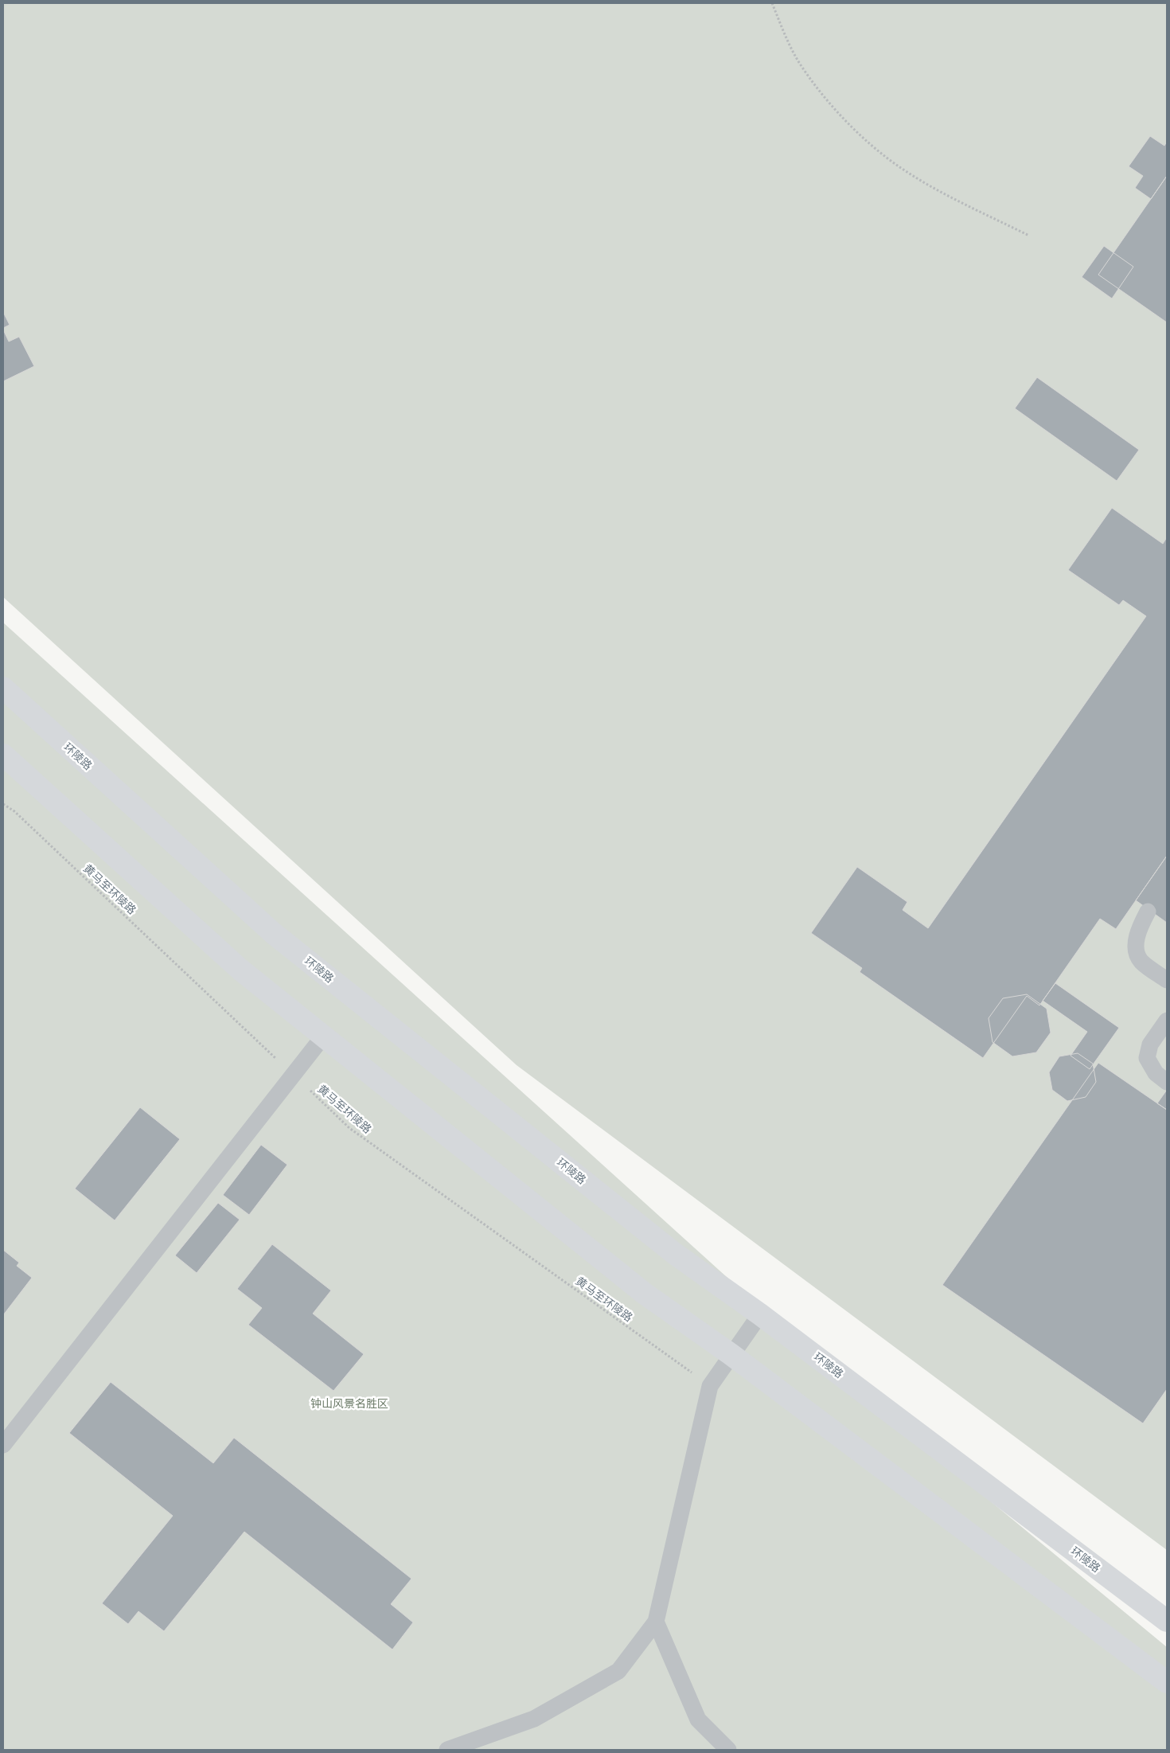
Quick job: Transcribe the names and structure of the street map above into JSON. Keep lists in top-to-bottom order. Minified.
{"streets":{"main road":["环陵路"],"path":["黄马至环陵路"]},"parks":["钟山风景名胜区"]}
